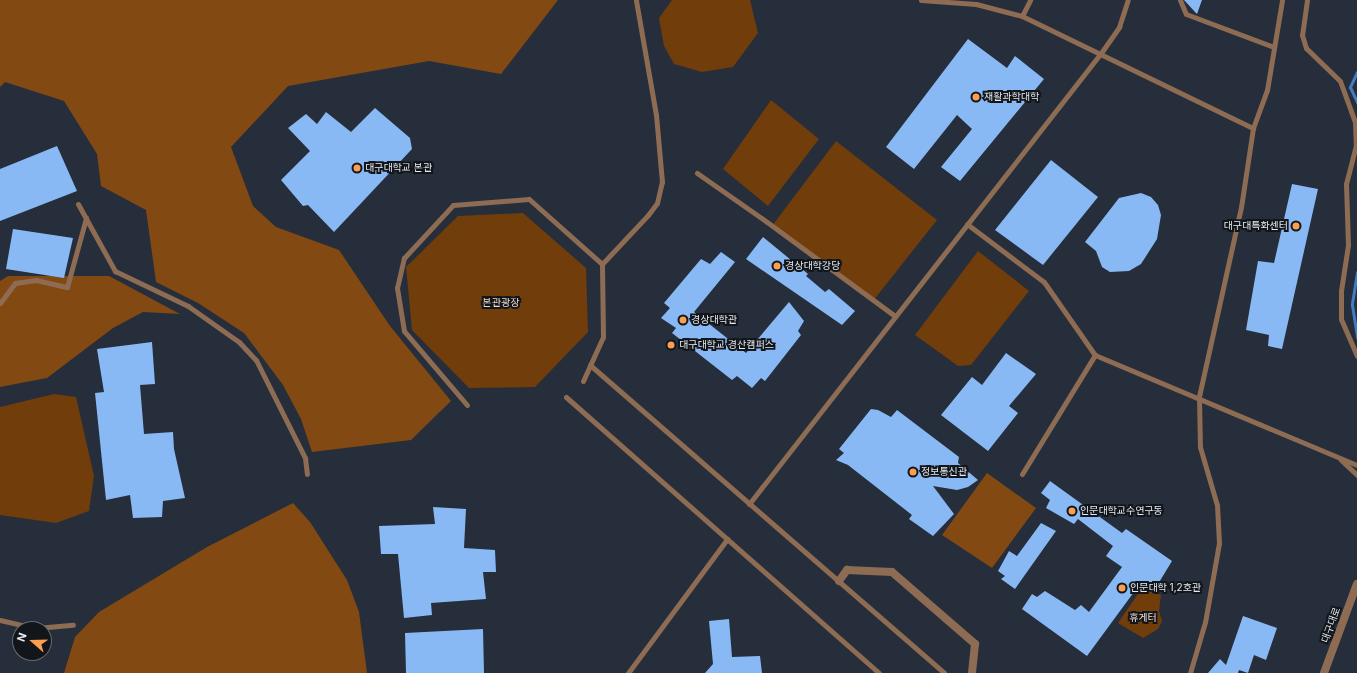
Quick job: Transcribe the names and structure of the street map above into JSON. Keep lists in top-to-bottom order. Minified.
{"streets":{"street":["대구대로"]},"parks":["본관광장","휴게터"],"places":["재활과학대학","대구대학교 본관","대구대특화센터","경상대학강당","경상대학관","대구대학교 경산캠퍼스","정보통신관","인문대학교수연구동","인문대학 1,2호관"],"north":"left"}
